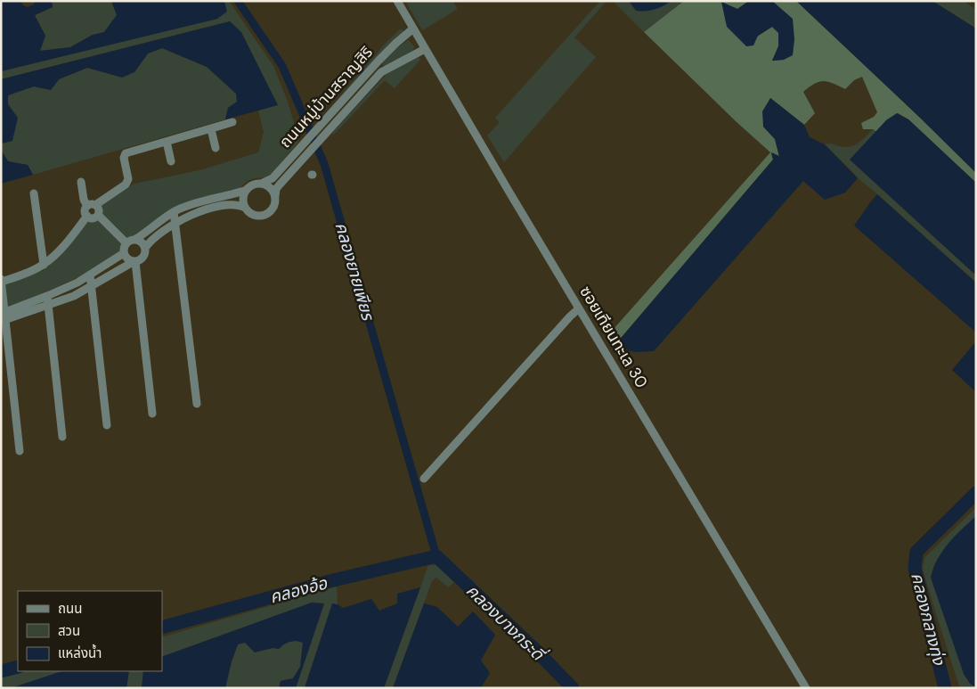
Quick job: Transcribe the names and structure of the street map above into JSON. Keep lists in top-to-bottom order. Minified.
{"streets":{"street":["ถนนหมู่บ้านสราญสิริ","ซอยเทียนทะเล 30"]},"crossings":[["ถนนหมู่บ้านสราญสิริ","ซอยเทียนทะเล 30"]],"water":["คลองยายเพียร","คลองอ้อ","คลองกลางทุ่ง","คลองบางกระดี่"],"legend":["ถนน","สวน","แหล่งน้ำ"]}
